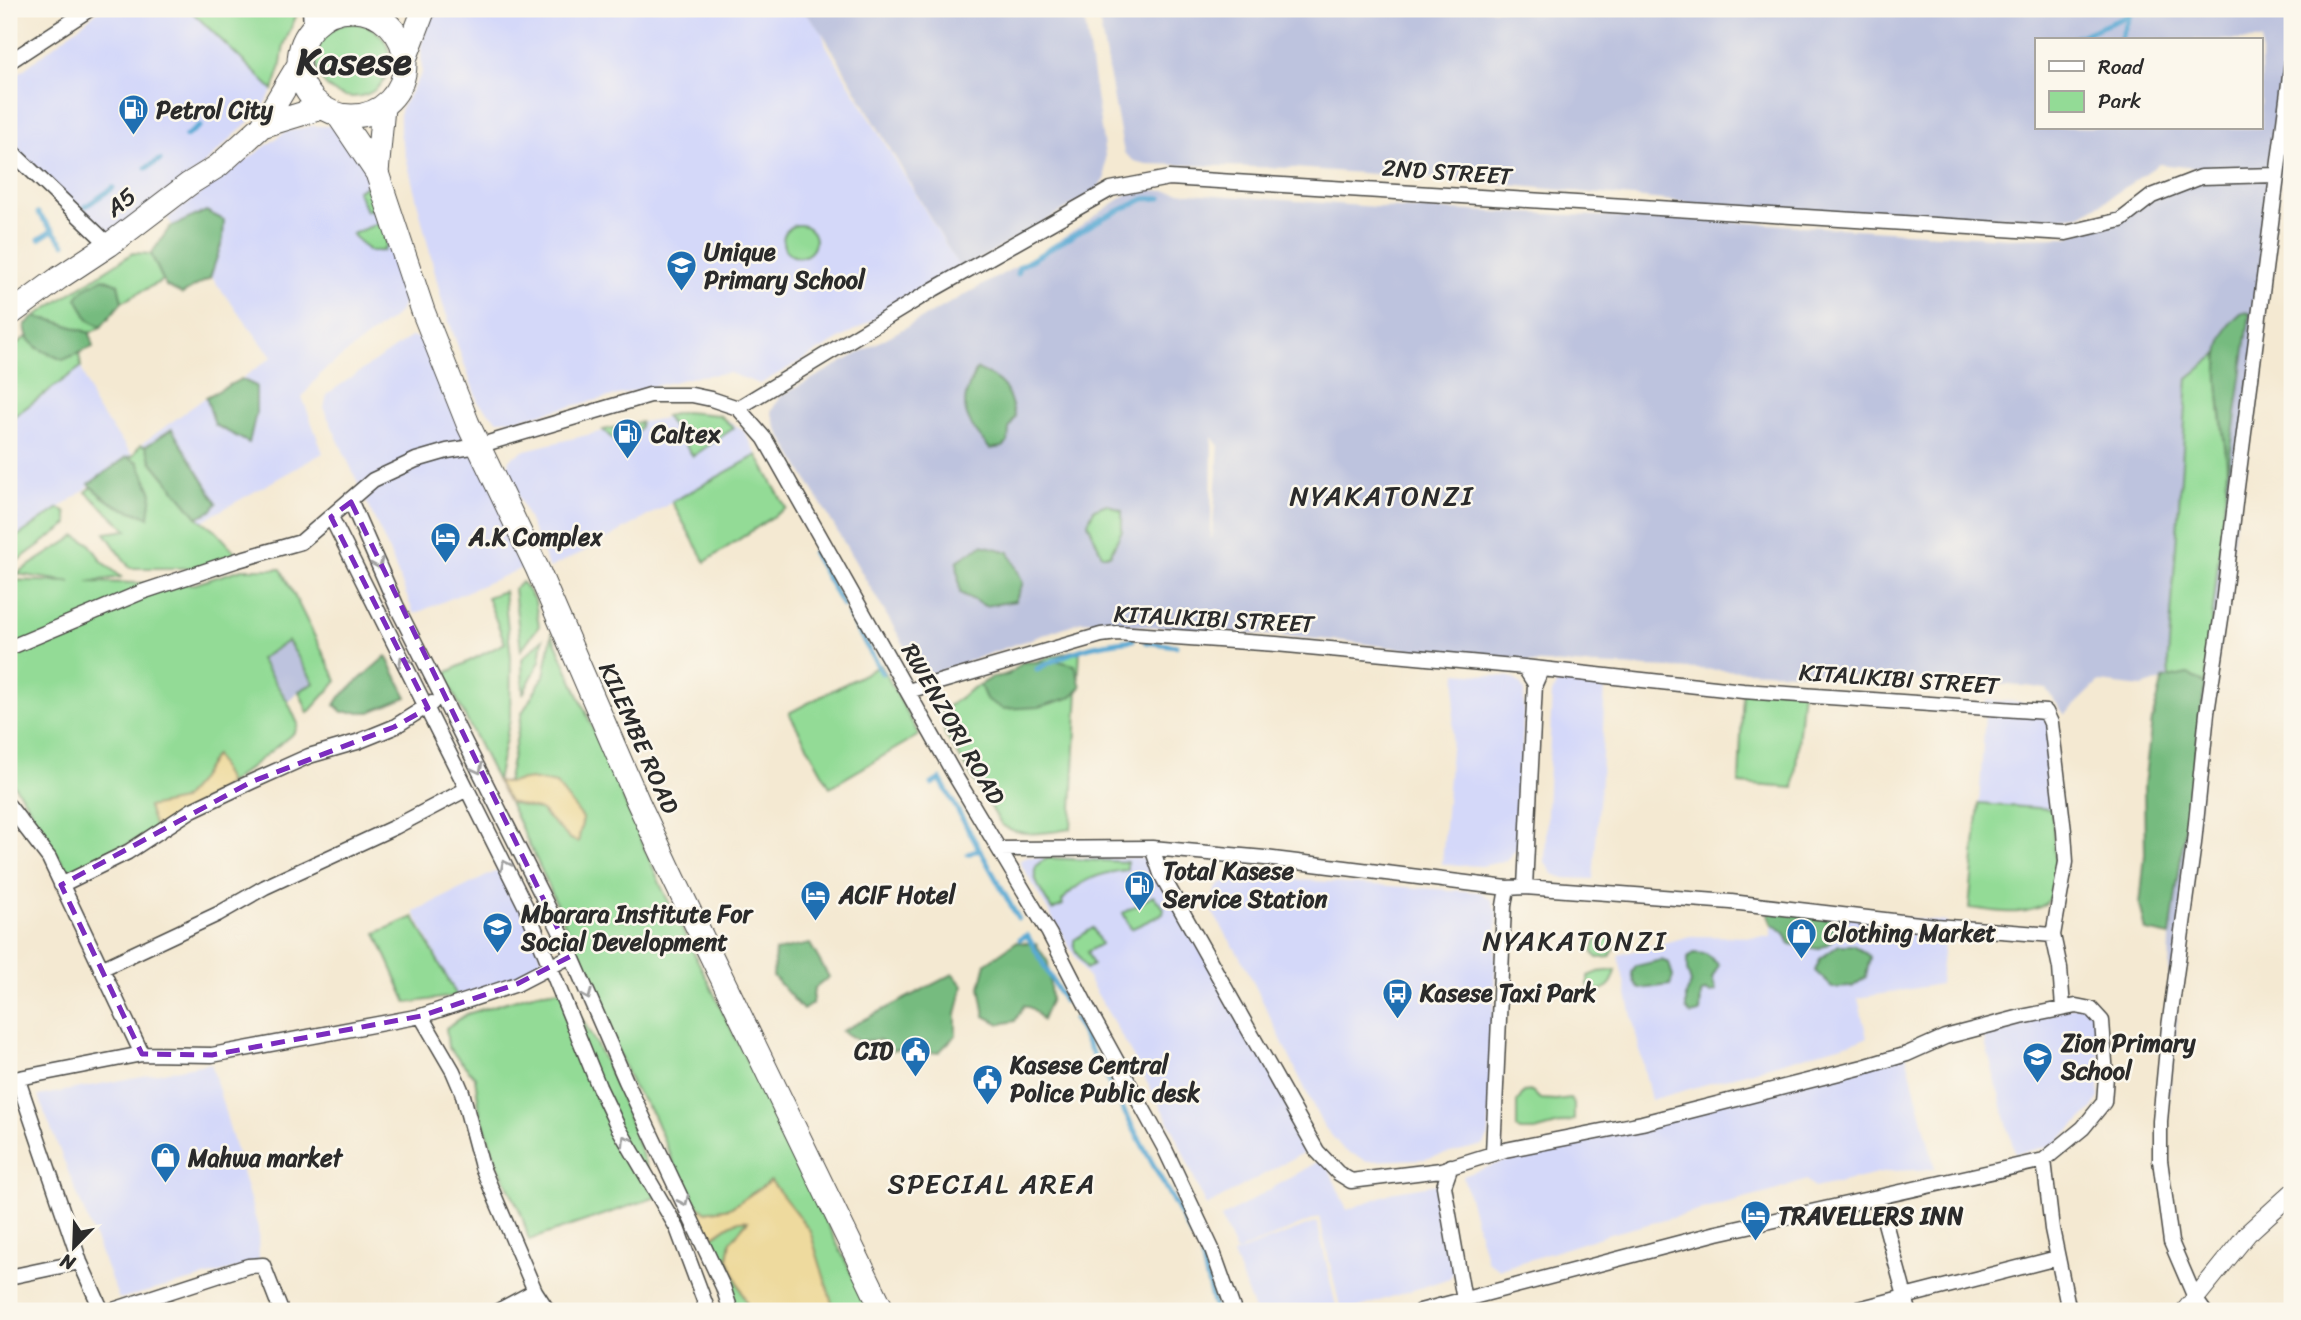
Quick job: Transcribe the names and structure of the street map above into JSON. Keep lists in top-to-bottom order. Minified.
{"streets":{"main road":["A5","KILEMBE ROAD"],"street":["2ND STREET","KITALIKIBI STREET","RWENZORI ROAD"]},"crossings":[["2ND STREET","RWENZORI ROAD"],["A5","KILEMBE ROAD"],["KITALIKIBI STREET","RWENZORI ROAD"]],"districts":["Kasese","NYAKATONZI","NYAKATONZI","SPECIAL AREA"],"places":{"fuel station":["Petrol City","Caltex","Total Kasese Service Station"],"school or university":["Unique Primary School","Mbarara Institute For Social Development","Zion Primary School"],"hotel":["A.K Complex","ACIF Hotel","TRAVELLERS INN"],"shop":["Clothing Market","Mahwa market"],"bus stop":["Kasese Taxi Park"],"public building":["CID","Kasese Central Police Public desk"]},"legend":["Road","Park"],"north":"bottom left"}
